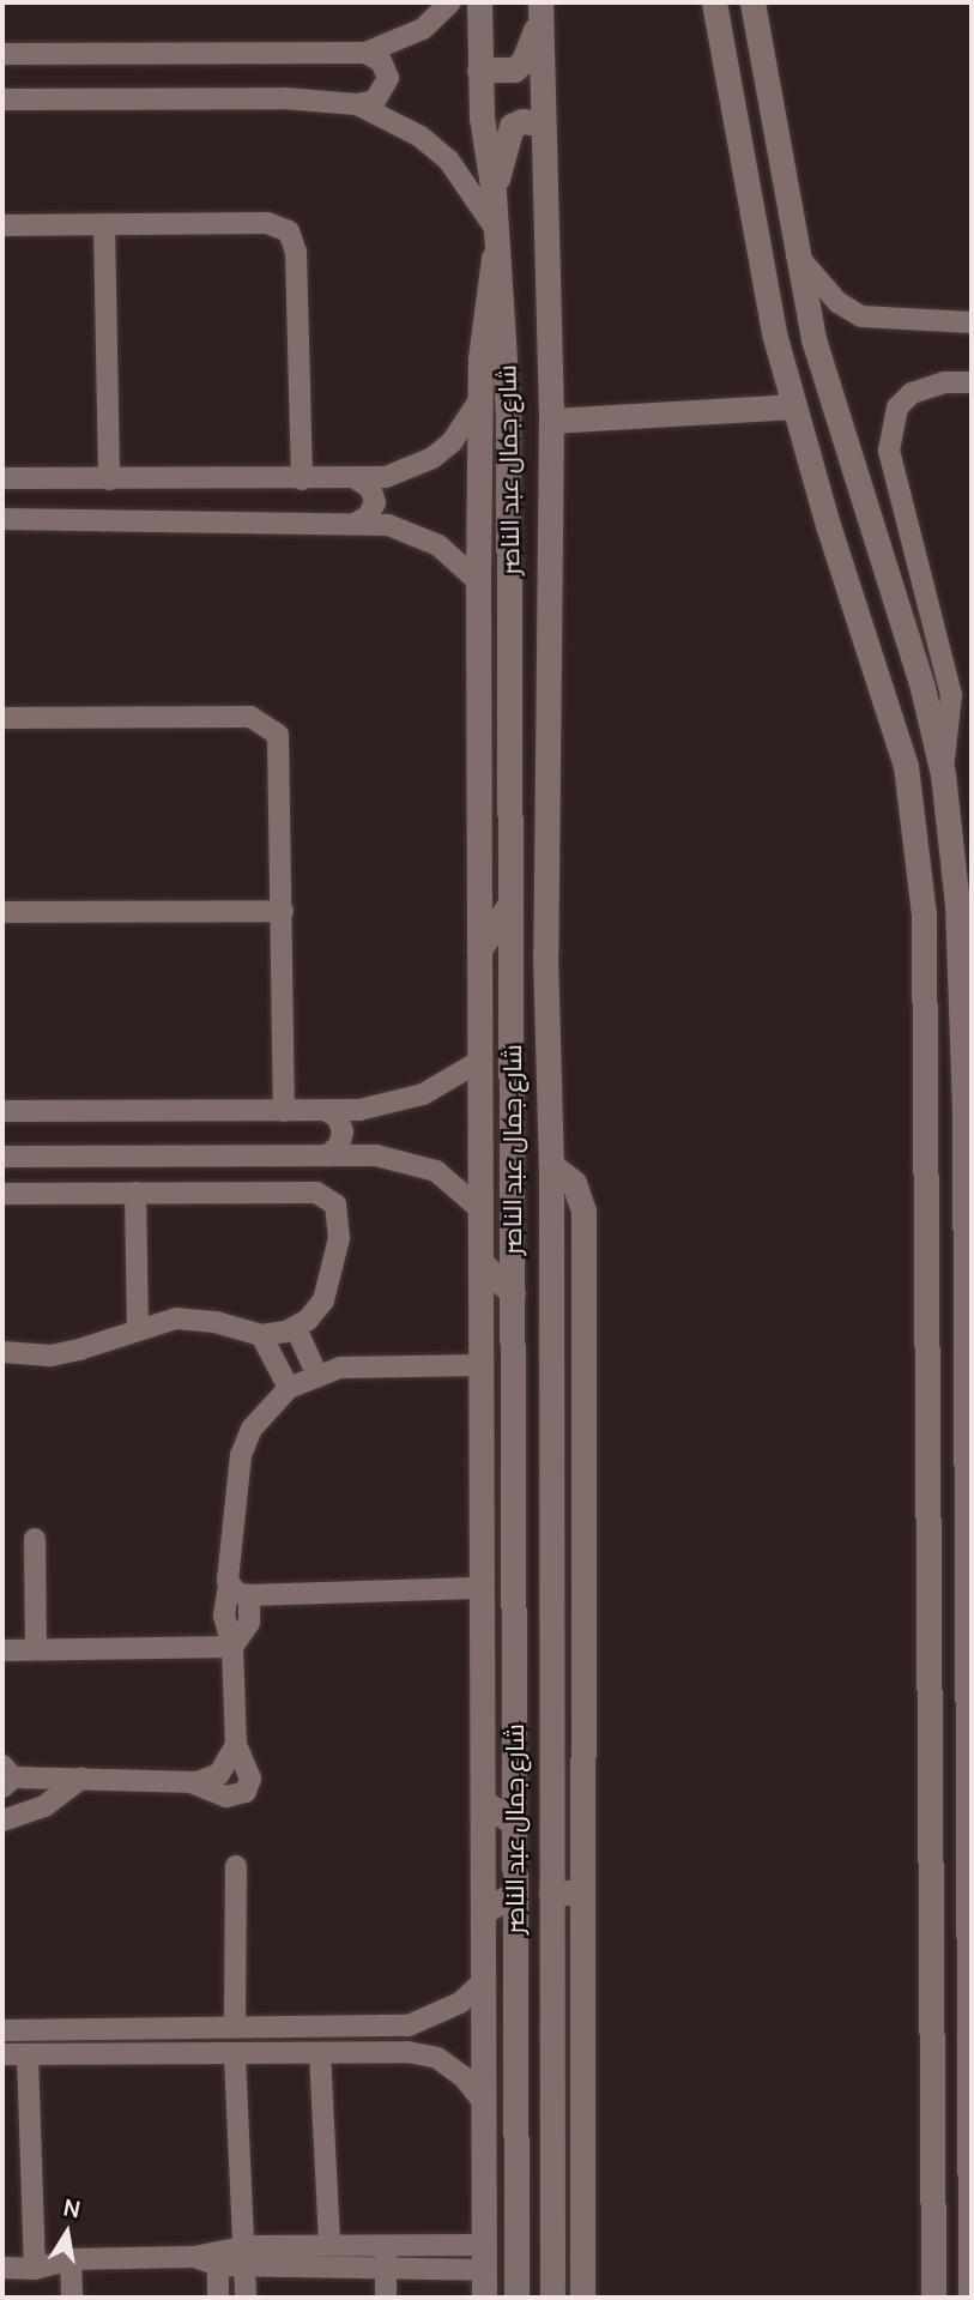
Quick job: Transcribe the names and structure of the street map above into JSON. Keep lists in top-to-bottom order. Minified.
{"streets":{"main road":["شارع جمال عبد الناصر"]},"north":"top"}
